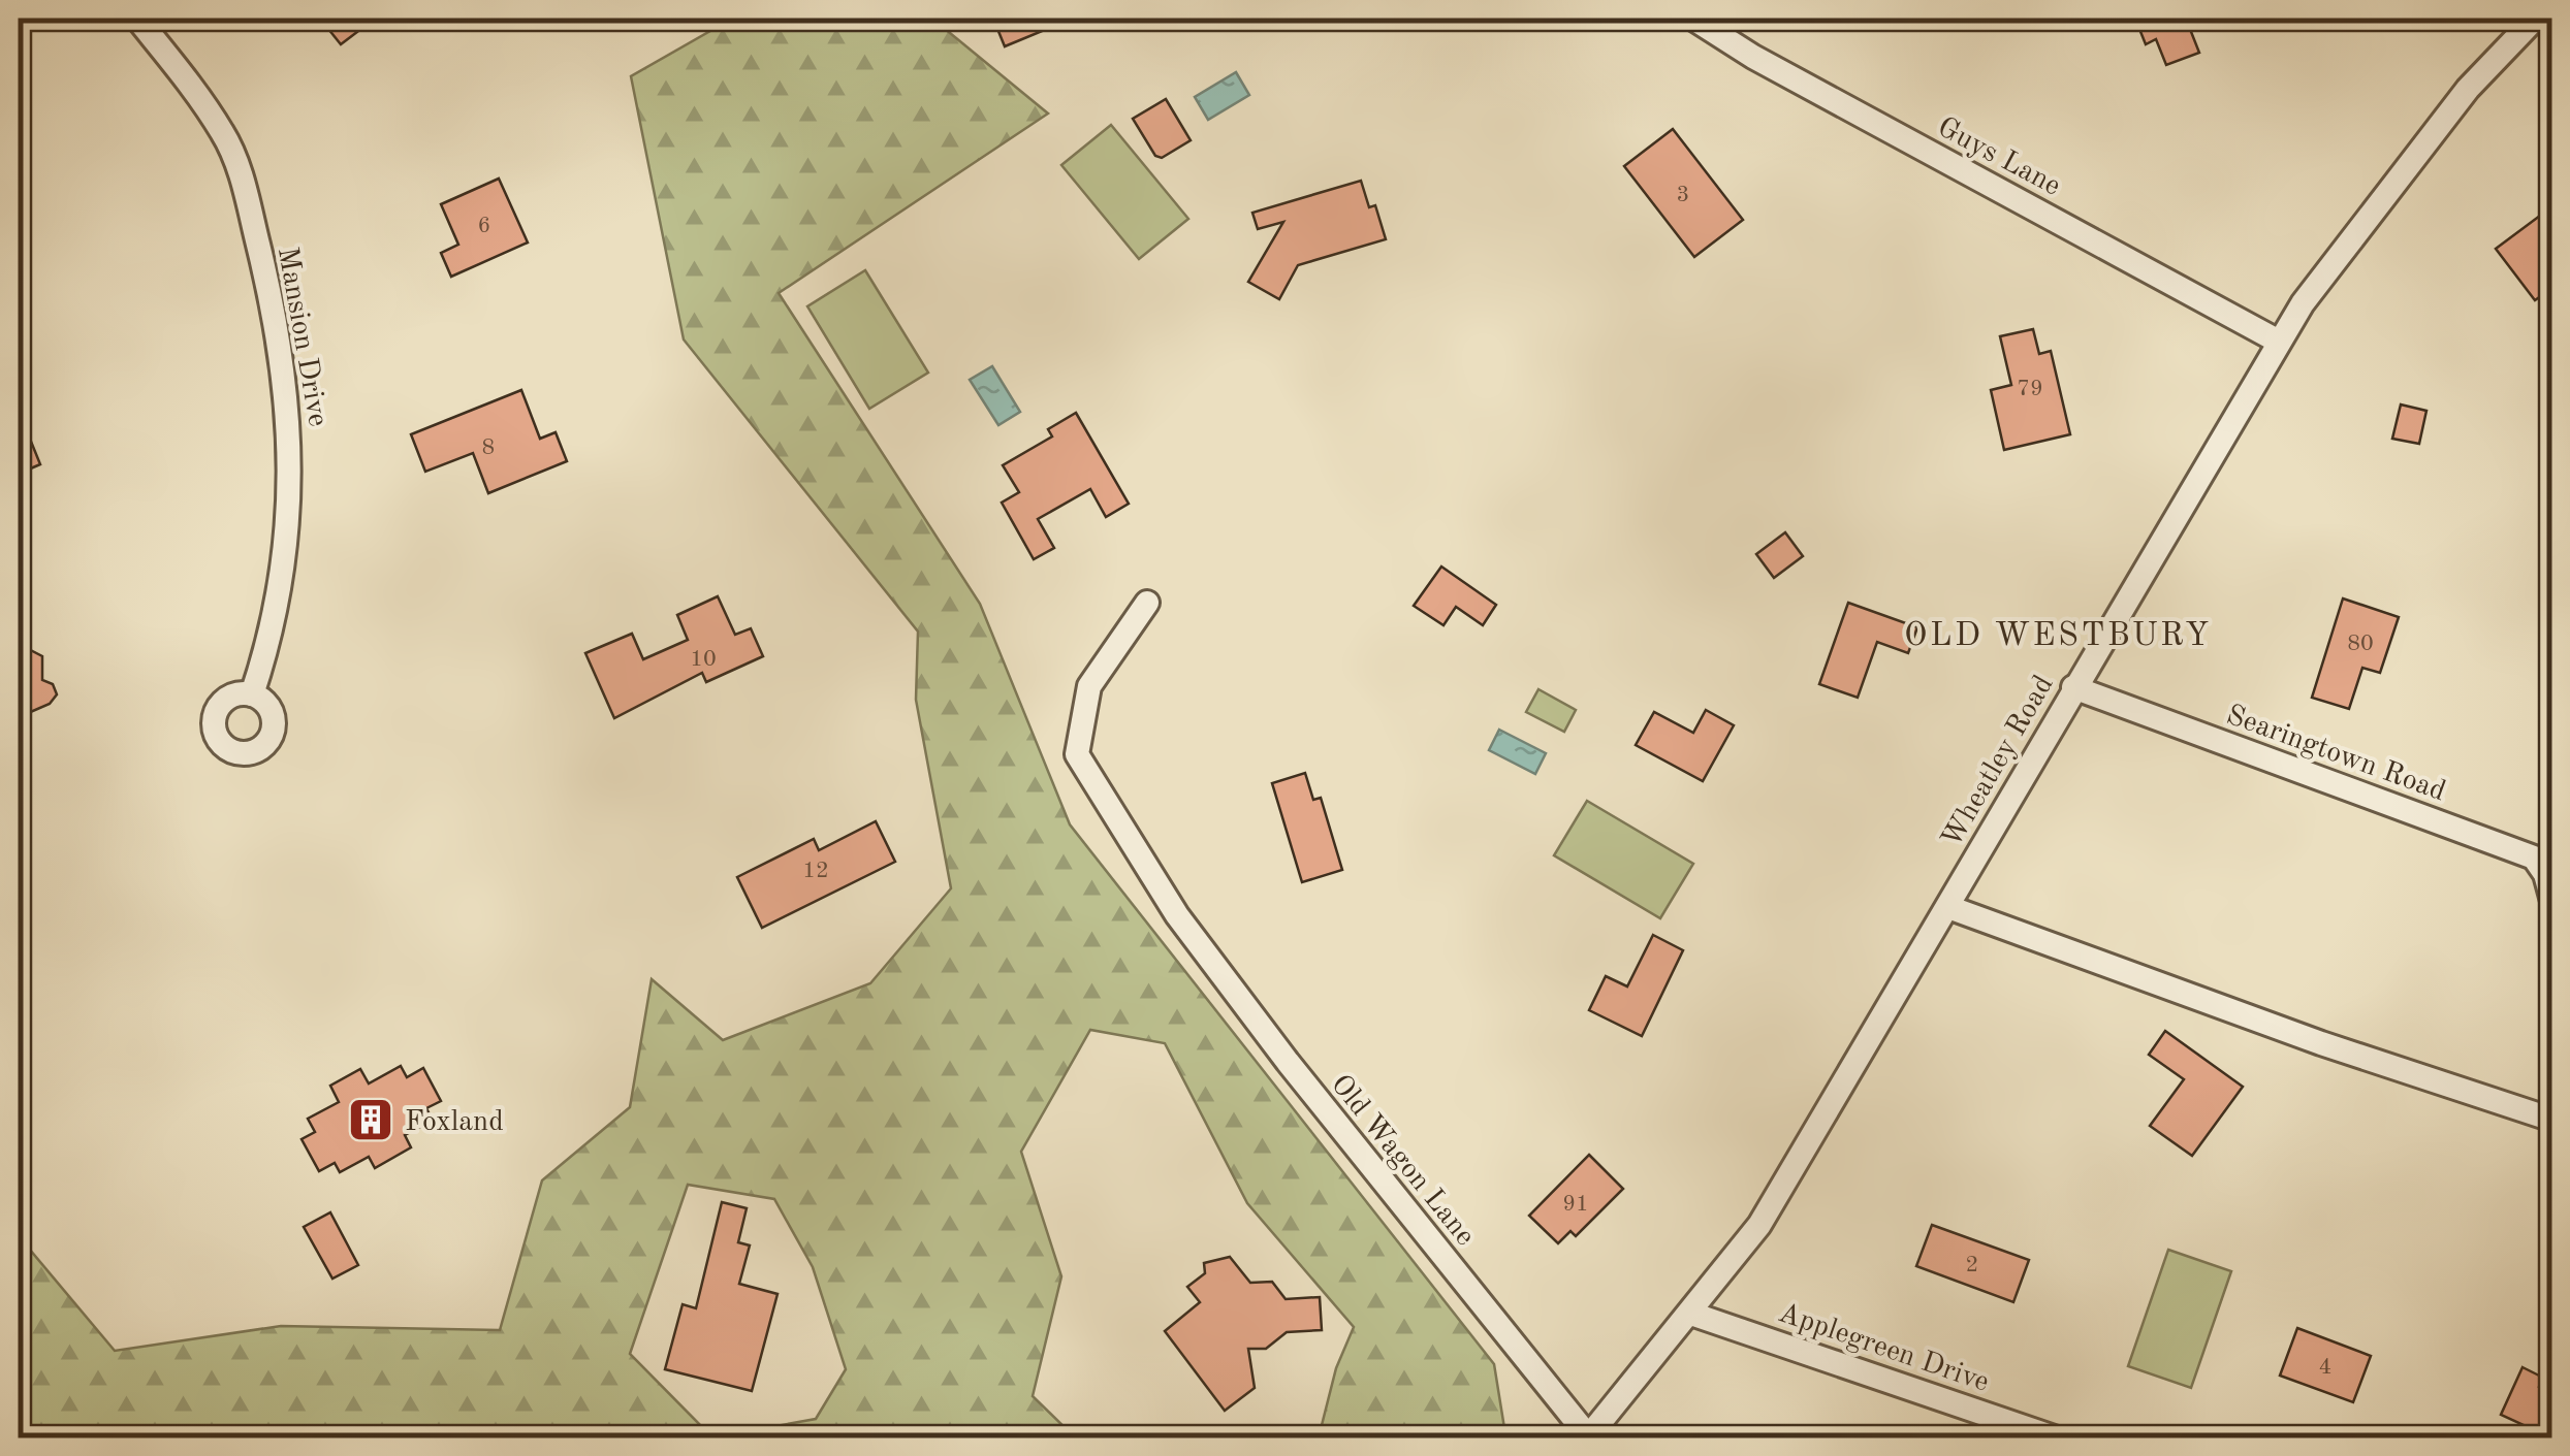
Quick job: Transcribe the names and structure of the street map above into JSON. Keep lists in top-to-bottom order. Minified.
{"streets":{"street":["Guys Lane","Mansion Drive","Searingtown Road","Wheatley Road","Old Wagon Lane","Applegreen Drive"]},"crossings":[["Guys Lane","Wheatley Road"],["Searingtown Road","Wheatley Road"],["Wheatley Road","Old Wagon Lane"],["Wheatley Road","Applegreen Drive"]],"districts":["OLD WESTBURY"],"places":{"building":["Foxland"]},"house_numbers":["3","6","79","8","80","10","12","91","2","4"]}
